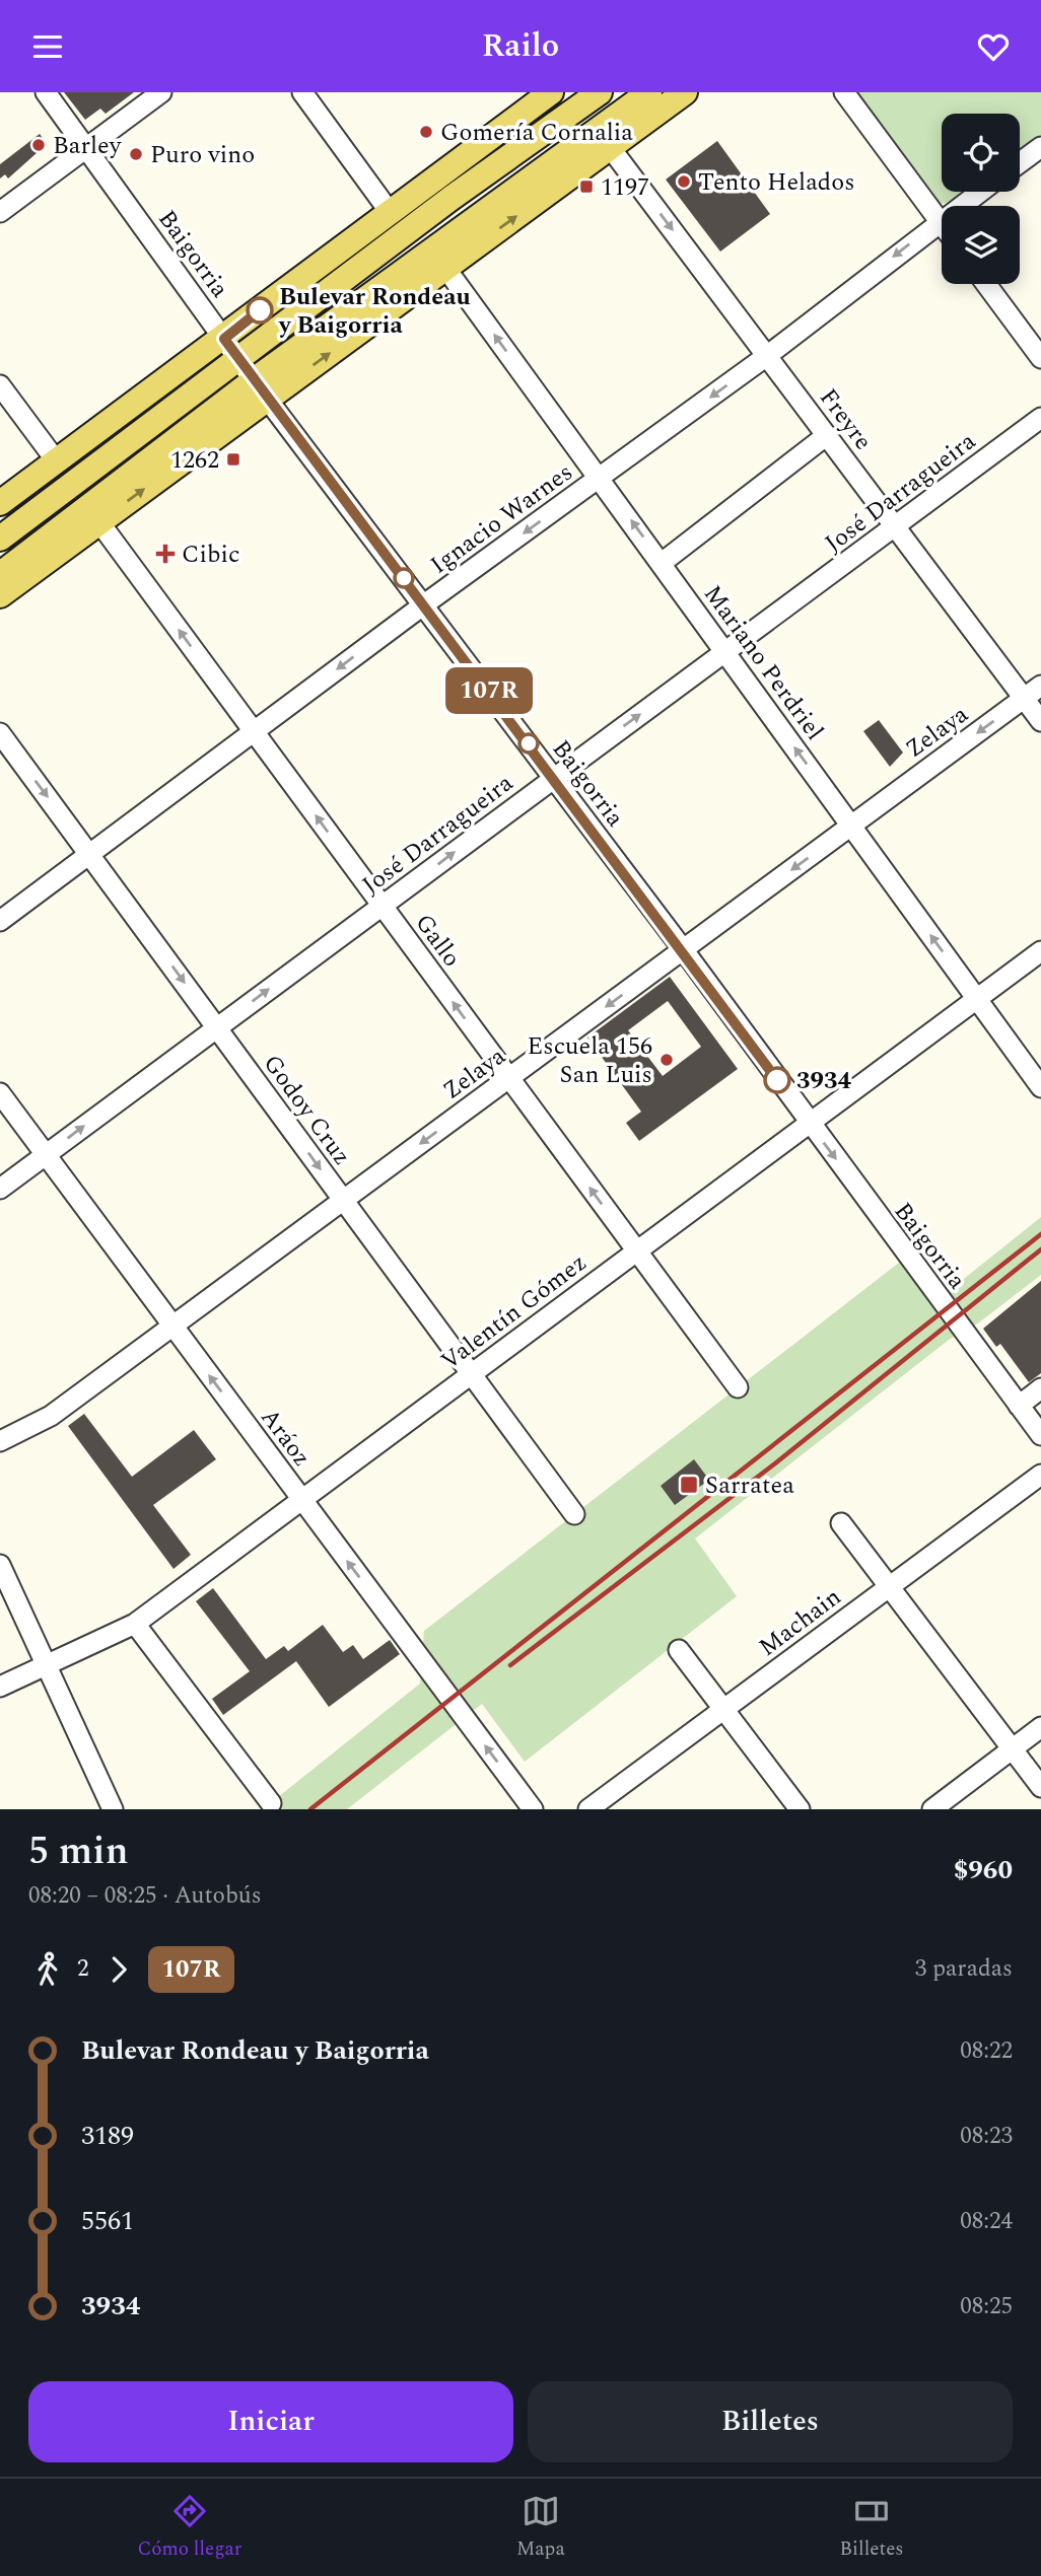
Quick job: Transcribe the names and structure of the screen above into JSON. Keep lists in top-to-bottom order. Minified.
{"streets":{"street":["Baigorria","Freyre","José Darragueira","Ignacio Warnes","Mariano Perdriel","Zelaya","Gallo","Godoy Cruz","Valentín Gómez","Aráoz","Machain"]},"crossings":[["Baigorria","José Darragueira"],["Baigorria","Ignacio Warnes"],["Baigorria","Zelaya"],["Baigorria","Valentín Gómez"],["Freyre","José Darragueira"],["Freyre","Ignacio Warnes"],["Freyre","Zelaya"],["José Darragueira","Mariano Perdriel"],["José Darragueira","Gallo"],["José Darragueira","Godoy Cruz"],["José Darragueira","Aráoz"],["Ignacio Warnes","Mariano Perdriel"],["Ignacio Warnes","Gallo"],["Ignacio Warnes","Godoy Cruz"],["Mariano Perdriel","Zelaya"],["Mariano Perdriel","Valentín Gómez"],["Zelaya","Gallo"],["Zelaya","Godoy Cruz"],["Zelaya","Aráoz"],["Gallo","Valentín Gómez"],["Godoy Cruz","Valentín Gómez"],["Valentín Gómez","Aráoz"]],"one_way":["Freyre","José Darragueira","Ignacio Warnes","Mariano Perdriel","Zelaya","Gallo","Godoy Cruz","Aráoz"],"places":{"other":["Gomería Cornalia","Barley","Puro vino","Tento Helados","Bulevar Rondeau y Baigorria","Escuela 156 San Luis","3934"],"transit":["1197","1262","Sarratea"],"health":["Cibic"]},"lines":["bus line 107R"],"page":{"header":"Railo","on_map":"107R","heading":["5 min","08:20 – 08:25 · Autobús","$960"],"legs":["2","107R","3 paradas"],"list":[{"name":"Bulevar Rondeau y Baigorria","value":"08:22"},{"name":"3189","value":"08:23"},{"name":"5561","value":"08:24"},{"name":"3934","value":"08:25"}],"buttons":["Iniciar","Billetes"],"tabs":["Cómo llegar","Mapa","Billetes"]}}
